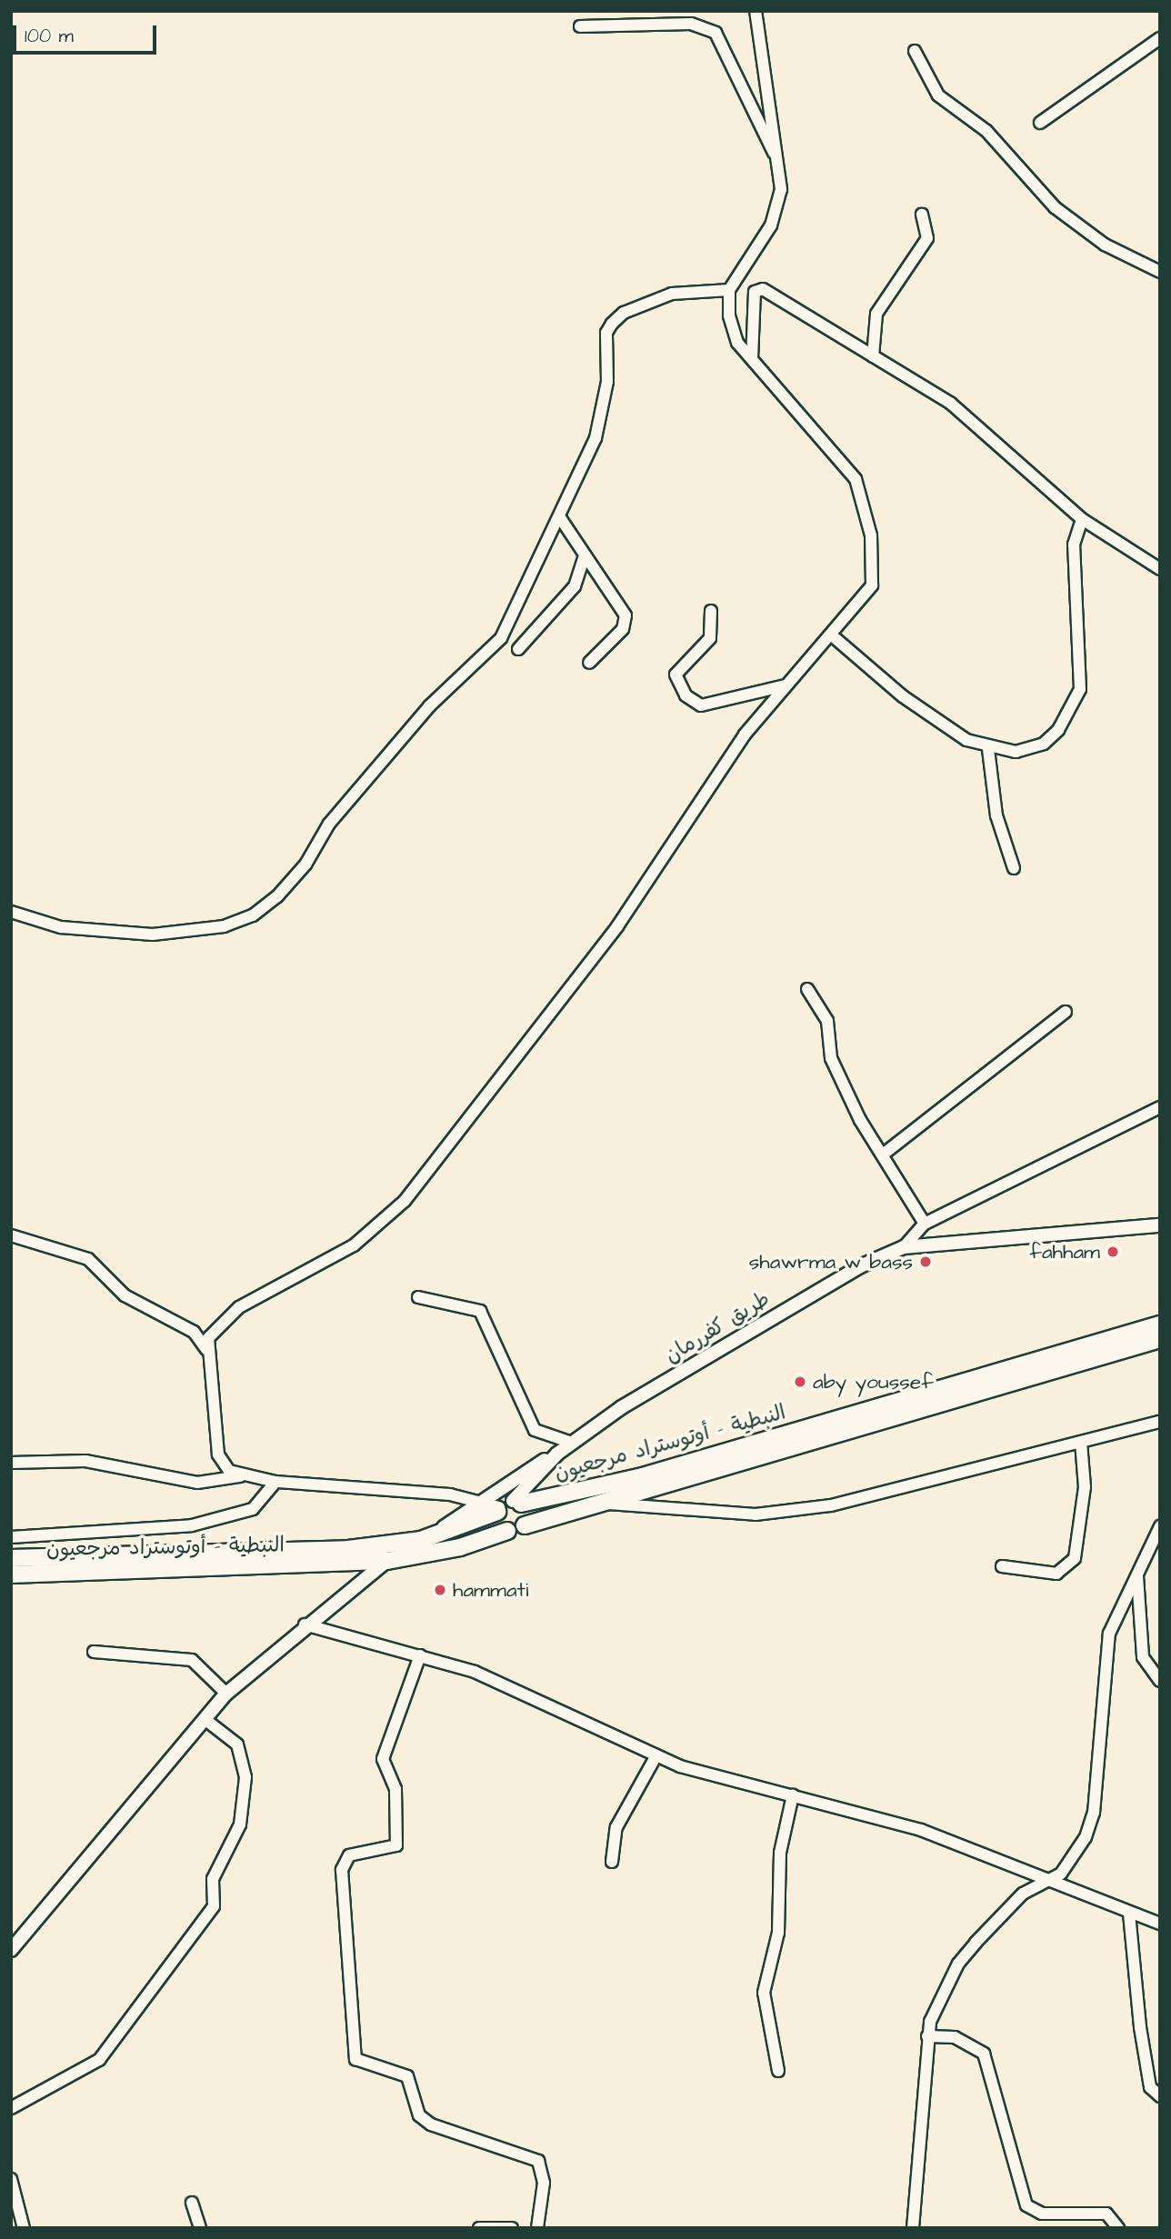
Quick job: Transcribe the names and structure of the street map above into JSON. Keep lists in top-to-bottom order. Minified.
{"streets":{"highway":["النبطية - أوتوستراد مرجعيون"],"main road":["طريق كفررمان"]},"crossings":[["طريق كفررمان","النبطية - أوتوستراد مرجعيون"]],"places":["fahham","shawrma w bass","aby youssef","hammati"],"scale_bar":"100 m"}
